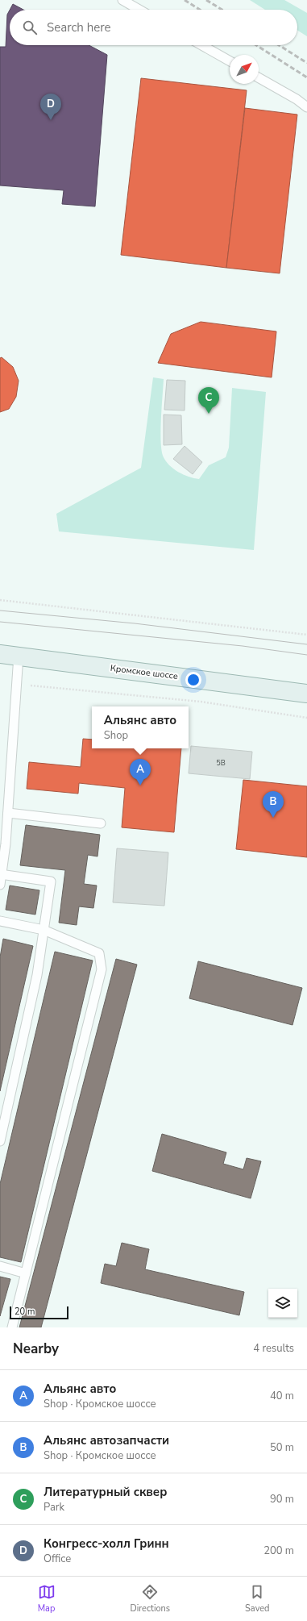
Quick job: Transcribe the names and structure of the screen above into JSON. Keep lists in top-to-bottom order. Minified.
{"streets":{"main road":["Кромское шоссе"]},"house_numbers":["5В"],"scale_bar":"20 m","north":"top right","page":{"search":"Search here","pins":["D","C","A","B"],"popup":["Альянс авто","Shop"],"scale":"20 m","heading":["Nearby","4 results"],"list":[{"mark":"A","name":"Альянс авто","note":"Shop · Кромское шоссе","value":"40 m"},{"mark":"B","name":"Альянс автозапчасти","note":"Shop · Кромское шоссе","value":"50 m"},{"mark":"C","name":"Литературный сквер","note":"Park","value":"90 m"},{"mark":"D","name":"Конгресс-холл Гринн","note":"Office","value":"200 m"}],"nav":["Map","Directions","Saved"]}}
